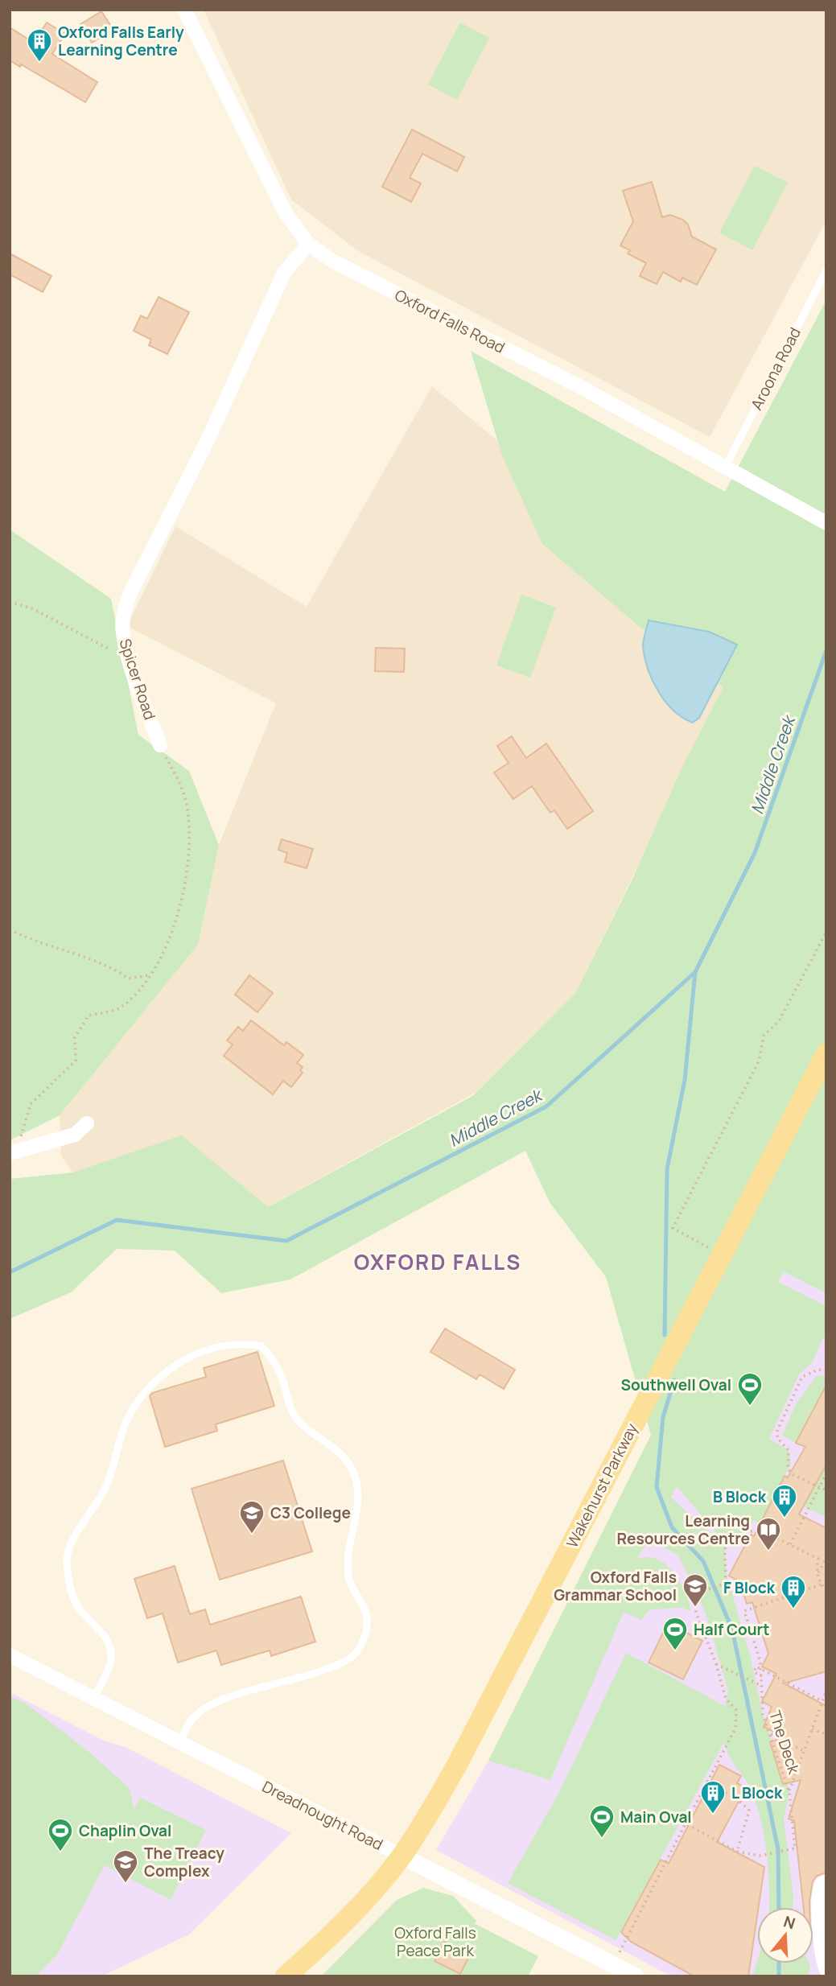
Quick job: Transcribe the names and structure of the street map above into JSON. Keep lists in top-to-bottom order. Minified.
{"streets":{"main road":["Wakehurst Parkway"],"street":["Oxford Falls Road","Spicer Road","Dreadnought Road"],"lane":["Aroona Road"],"path":["The Deck"]},"crossings":[["Oxford Falls Road","Aroona Road"],["Oxford Falls Road","Spicer Road"],["Wakehurst Parkway","Dreadnought Road"]],"districts":["OXFORD FALLS"],"water":["Middle Creek"],"parks":["Oxford Falls Peace Park"],"places":{"building":["Oxford Falls Early Learning Centre","B Block","F Block","L Block"],"sports":["Southwell Oval","Half Court","Main Oval","Chaplin Oval"],"school or university":["C3 College","Oxford Falls Grammar School","The Treacy Complex"],"library":["Learning Resources Centre"]},"north":"top"}
